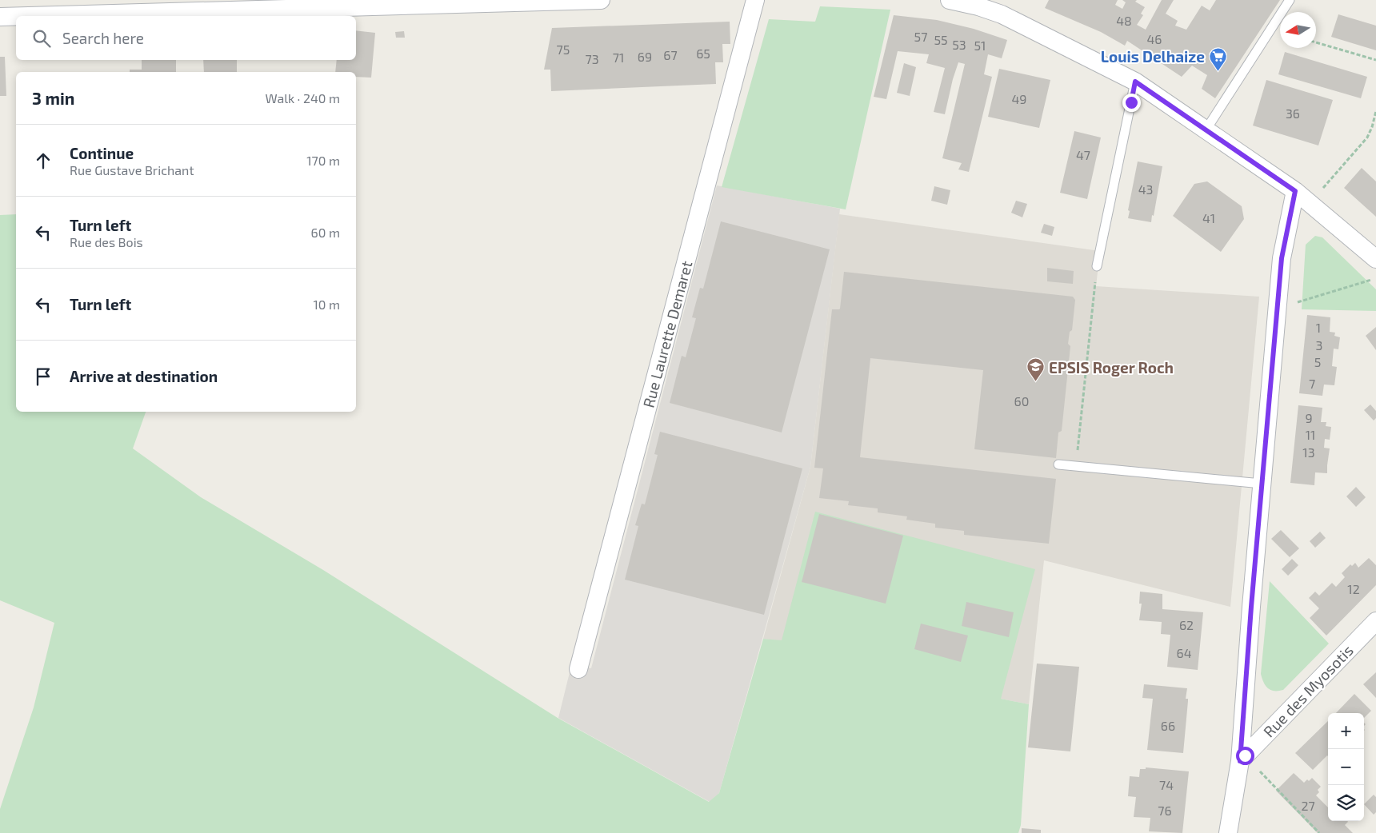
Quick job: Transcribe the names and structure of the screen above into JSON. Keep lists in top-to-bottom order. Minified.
{"streets":{"street":["Rue Laurette Demaret","Rue des Myosotis"]},"places":{"supermarket":["Louis Delhaize"],"school or university":["EPSIS Roger Roch"]},"house_numbers":["48","57","46","55","53","51","75","65","67","69","71","73","49","36","47","43","41","1","3","5","7","60","9","11","13","12","62","64","66","74","27","76"],"north":"left","page":{"search":"Search here","heading":["3 min","Walk · 240 m"],"list":[["Continue","Rue Gustave Brichant","170 m"],["Turn left","Rue des Bois","60 m"],["Turn left","10 m"],"Arrive at destination"],"map_buttons":["+","−"]}}
